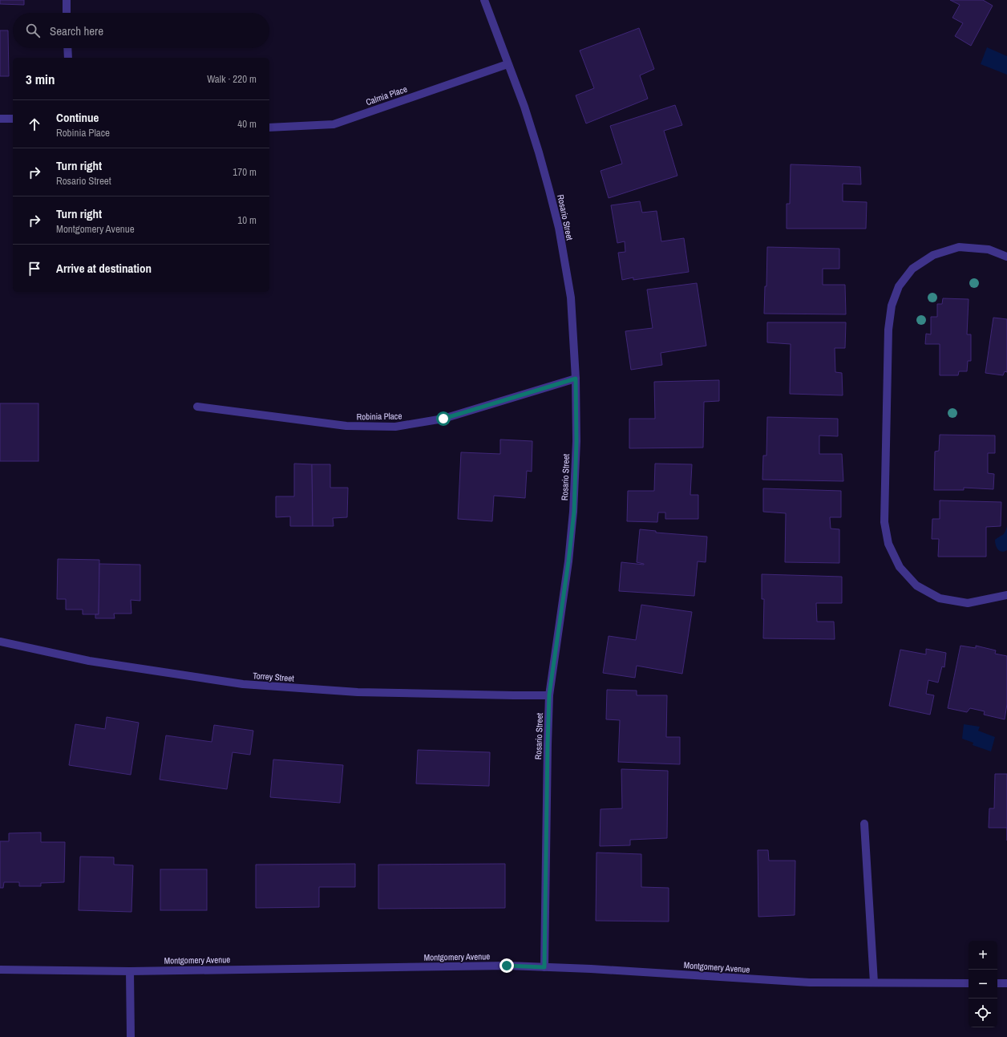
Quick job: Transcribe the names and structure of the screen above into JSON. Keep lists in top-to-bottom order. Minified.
{"streets":{"street":["Calmia Place","Rosario Street","Robinia Place","Torrey Street","Montgomery Avenue"]},"crossings":[["Calmia Place","Rosario Street"],["Rosario Street","Robinia Place"],["Rosario Street","Torrey Street"],["Rosario Street","Montgomery Avenue"]],"page":{"search":"Search here","heading":["3 min","Walk · 220 m"],"list":[["Continue","Robinia Place","40 m"],["Turn right","Rosario Street","170 m"],["Turn right","Montgomery Avenue","10 m"],"Arrive at destination"],"map_buttons":["+","−"]}}
